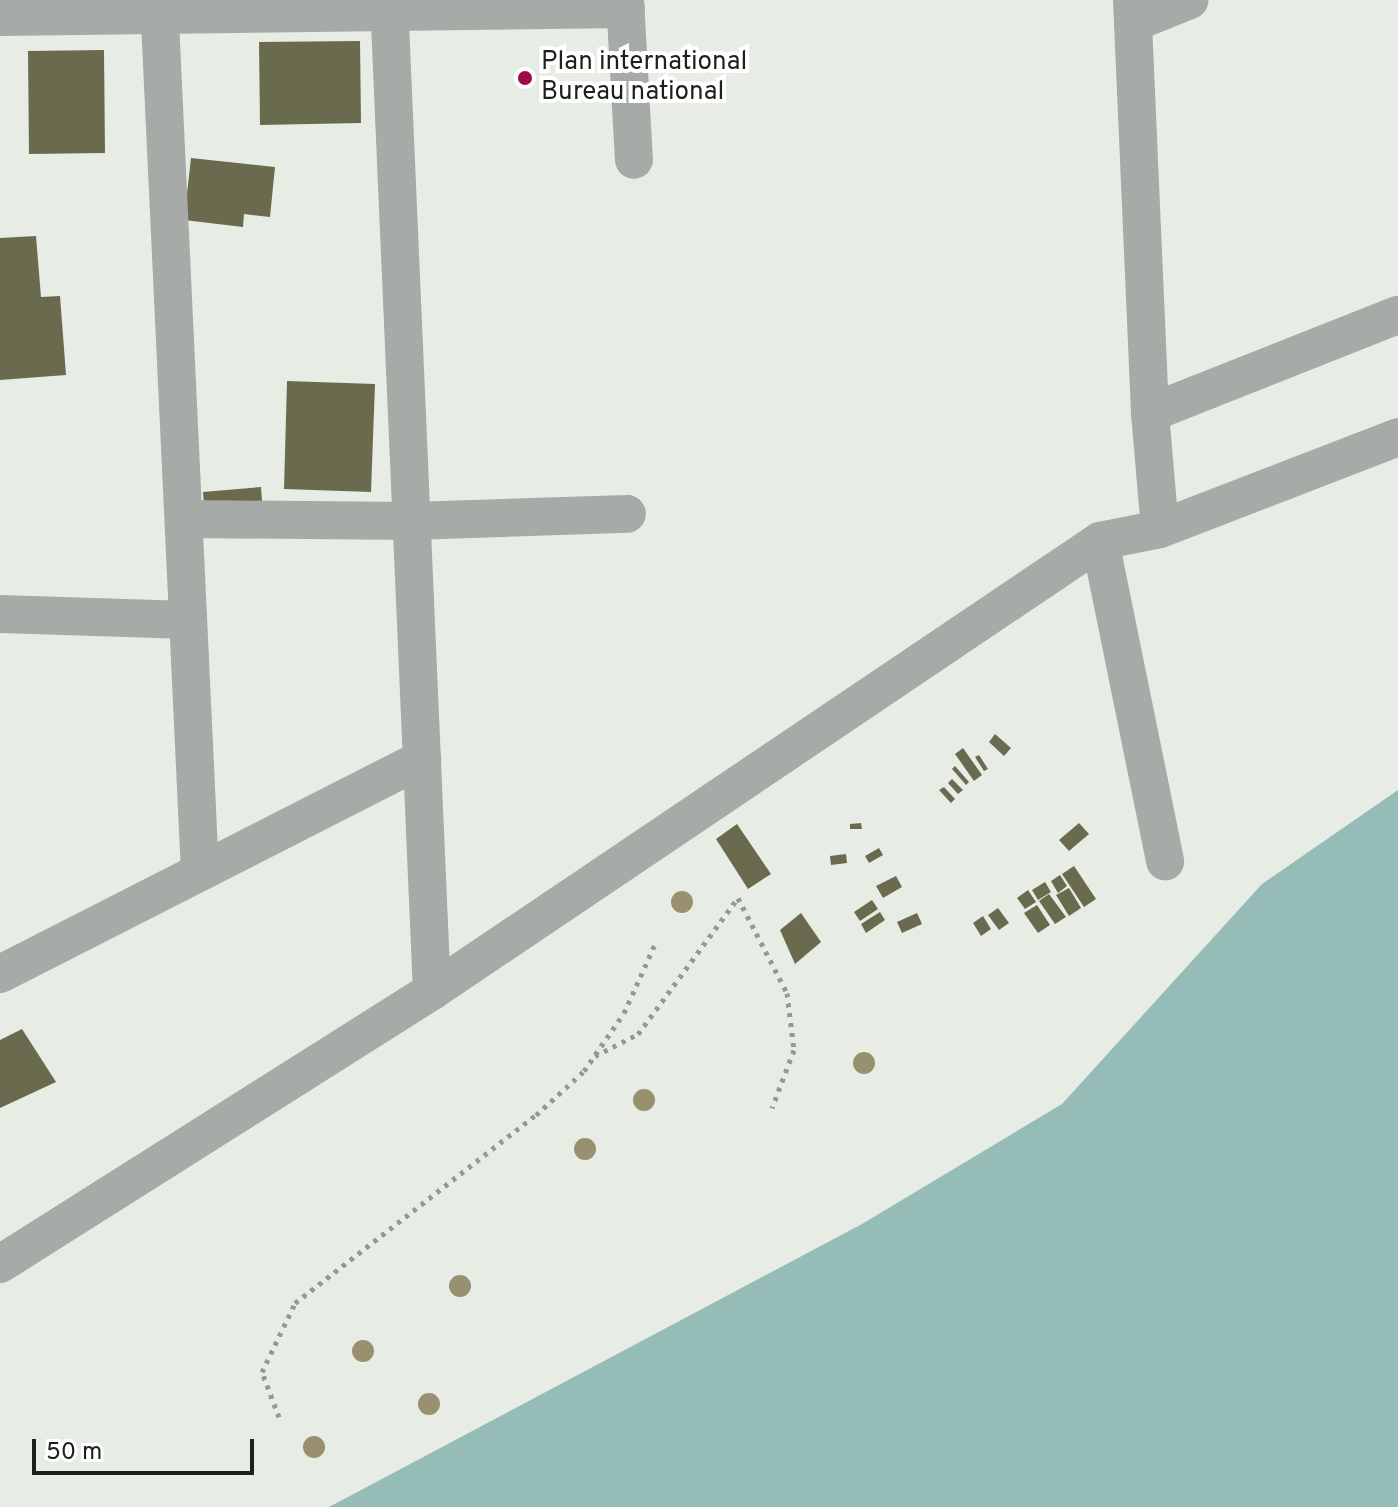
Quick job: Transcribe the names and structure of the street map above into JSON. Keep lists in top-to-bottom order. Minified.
{"places":["Plan international Bureau national"],"scale_bar":"50 m"}
